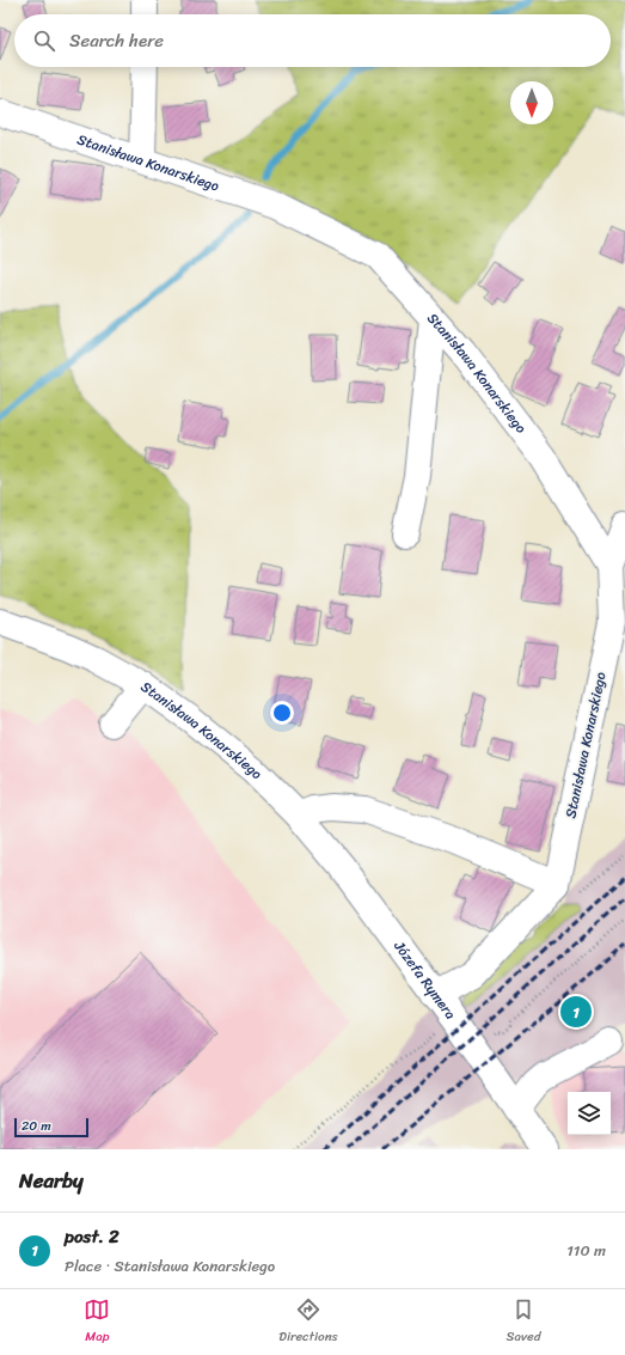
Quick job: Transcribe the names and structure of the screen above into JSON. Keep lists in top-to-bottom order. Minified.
{"streets":{"street":["Stanisława Konarskiego","Józefa Rymera"]},"crossings":[["Stanisława Konarskiego","Józefa Rymera"]],"scale_bar":"20 m","north":"bottom","page":{"search":"Search here","pins":"1","scale":"20 m","heading":"Nearby","list":[{"mark":"1","name":"post. 2","note":"Place · Stanisława Konarskiego","value":"110 m"}],"nav":["Map","Directions","Saved"]}}
